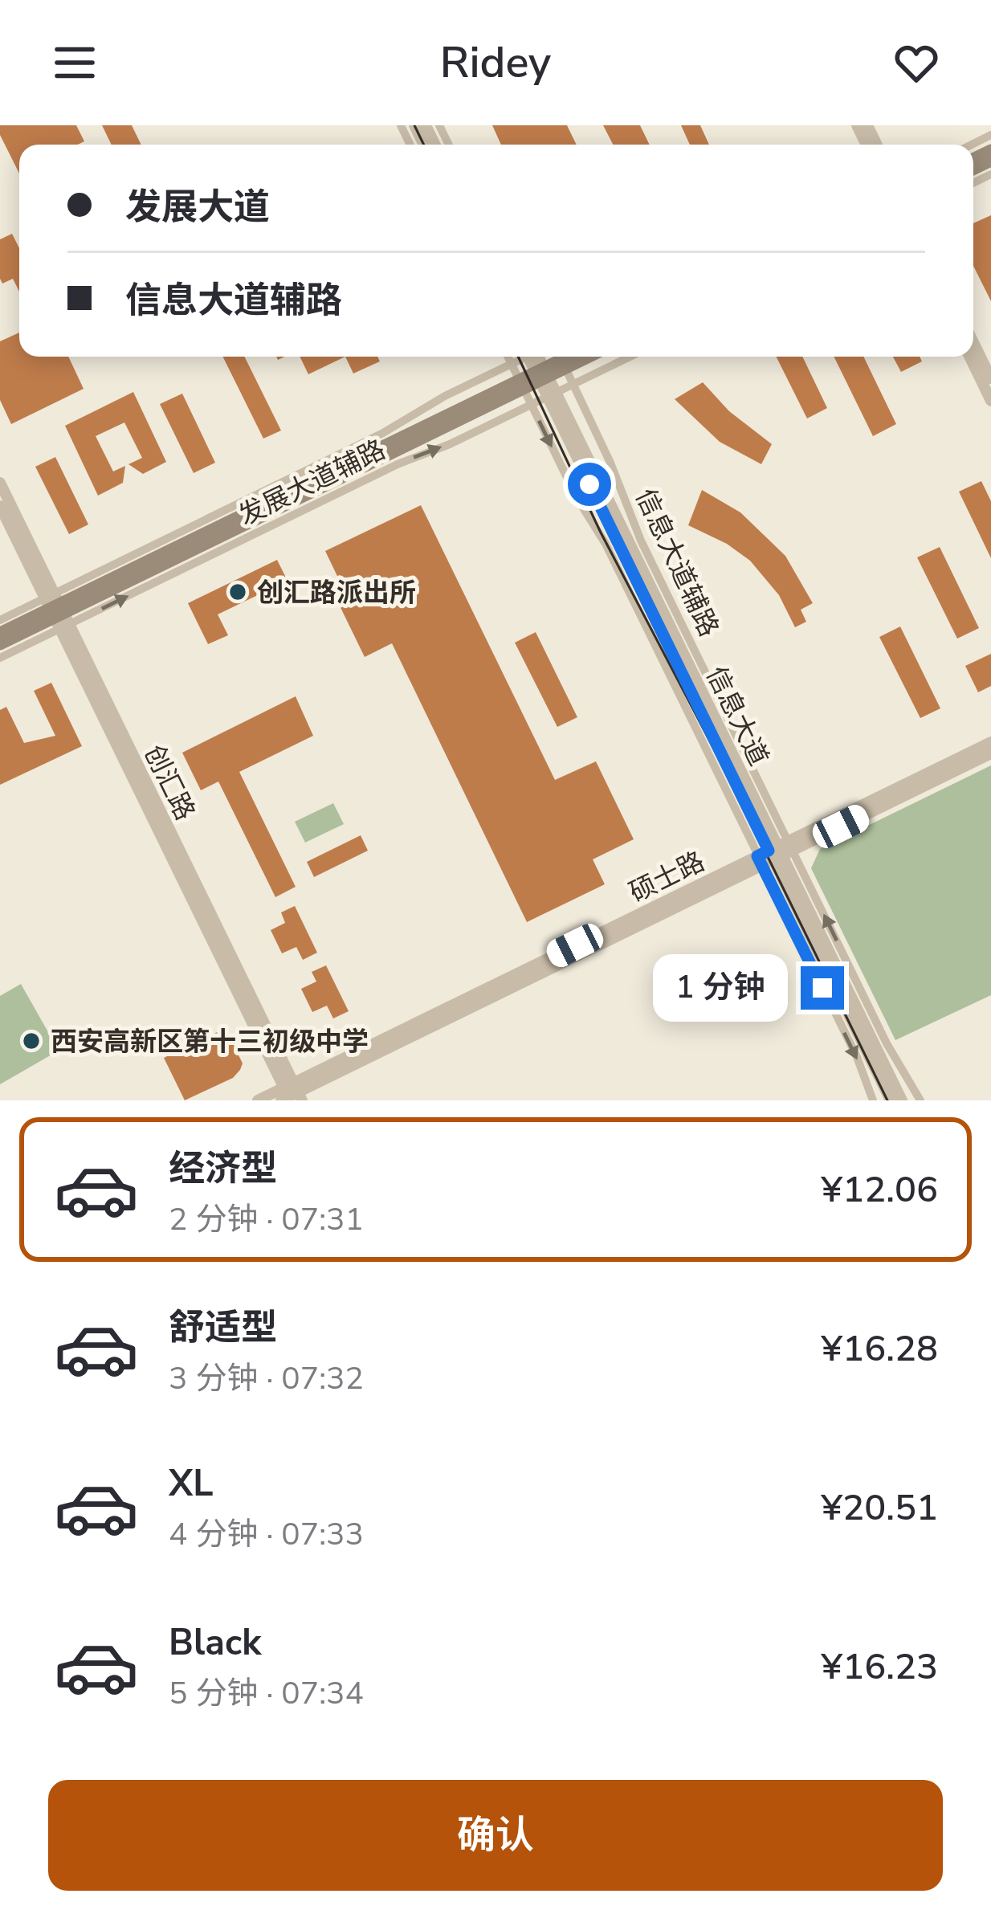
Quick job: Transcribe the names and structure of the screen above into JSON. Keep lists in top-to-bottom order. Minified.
{"streets":{"street":["发展大道辅路","信息大道辅路","信息大道","创汇路","硕士路"]},"crossings":[["发展大道辅路","信息大道辅路"],["发展大道辅路","信息大道"],["发展大道辅路","创汇路"],["信息大道辅路","信息大道"],["信息大道辅路","硕士路"],["信息大道","硕士路"],["创汇路","硕士路"]],"places":["创汇路派出所","西安高新区第十三初级中学"],"page":{"header":"Ridey","banner":["发展大道","信息大道辅路"],"bubble":"1 分钟","list":[{"name":"经济型","note":"2 分钟 · 07:31","value":"¥12.06"},{"name":"舒适型","note":"3 分钟 · 07:32","value":"¥16.28"},{"name":"XL","note":"4 分钟 · 07:33","value":"¥20.51"},{"name":"Black","note":"5 分钟 · 07:34","value":"¥16.23"}],"buttons":"确认"}}
